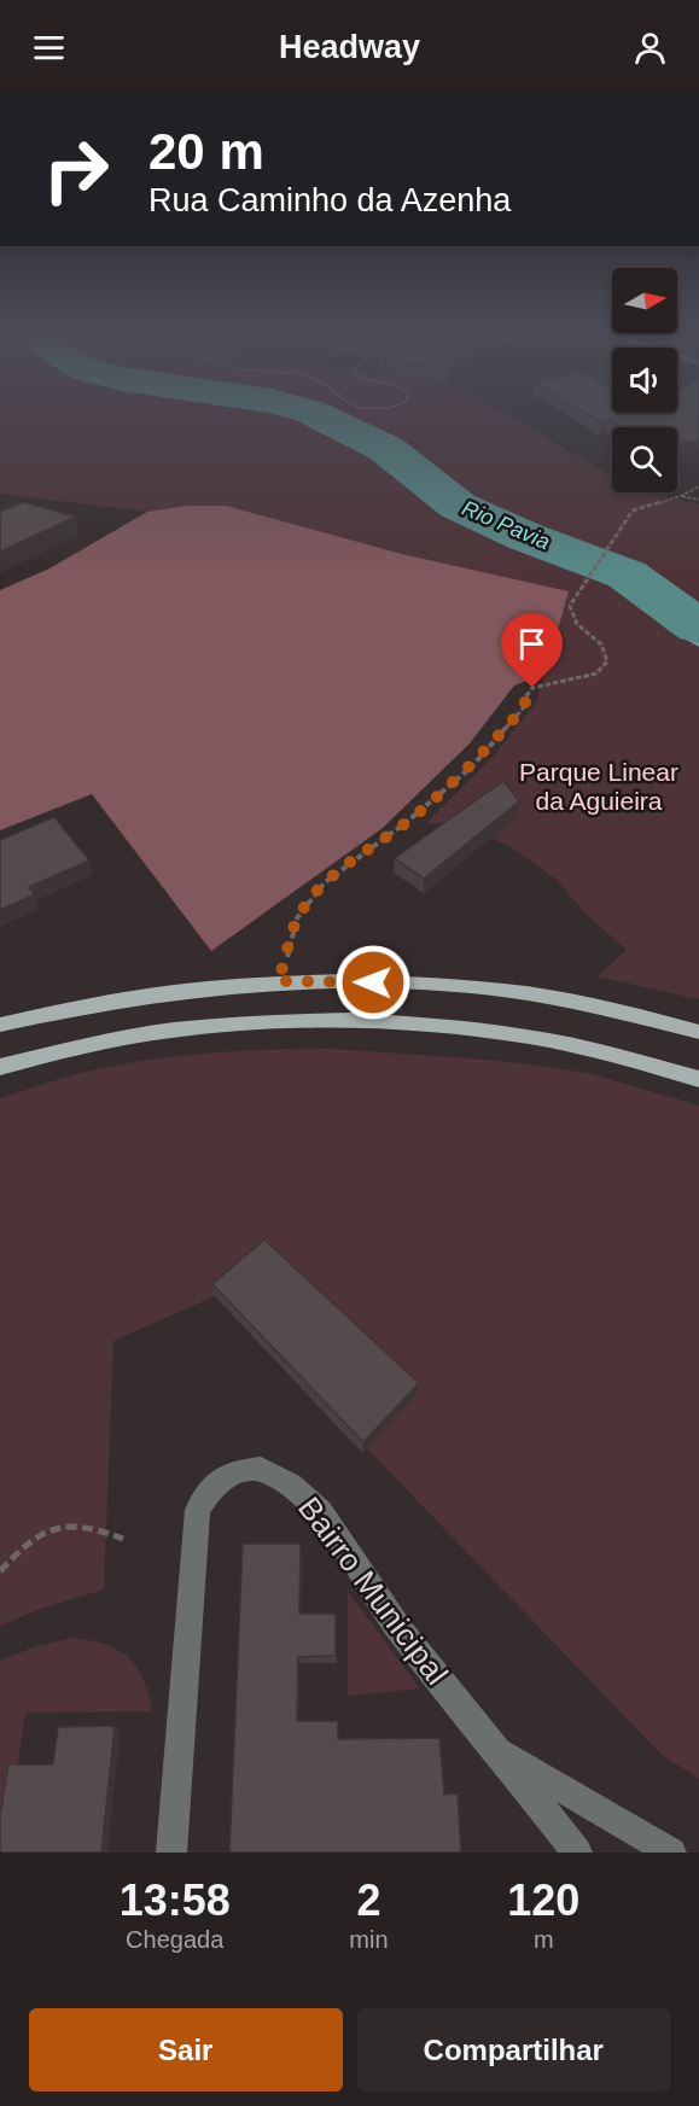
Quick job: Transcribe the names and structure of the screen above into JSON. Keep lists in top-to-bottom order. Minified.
{"streets":{"street":["Bairro Municipal"]},"water":["Rio Pavia"],"parks":["Parque Linear da Aguieira"],"north":"right","page":{"header":"Headway","turn":["20 m","Rua Caminho da Azenha"],"eta":["13:58","Chegada","2","min","120","m"],"buttons":["Sair","Compartilhar"]}}
